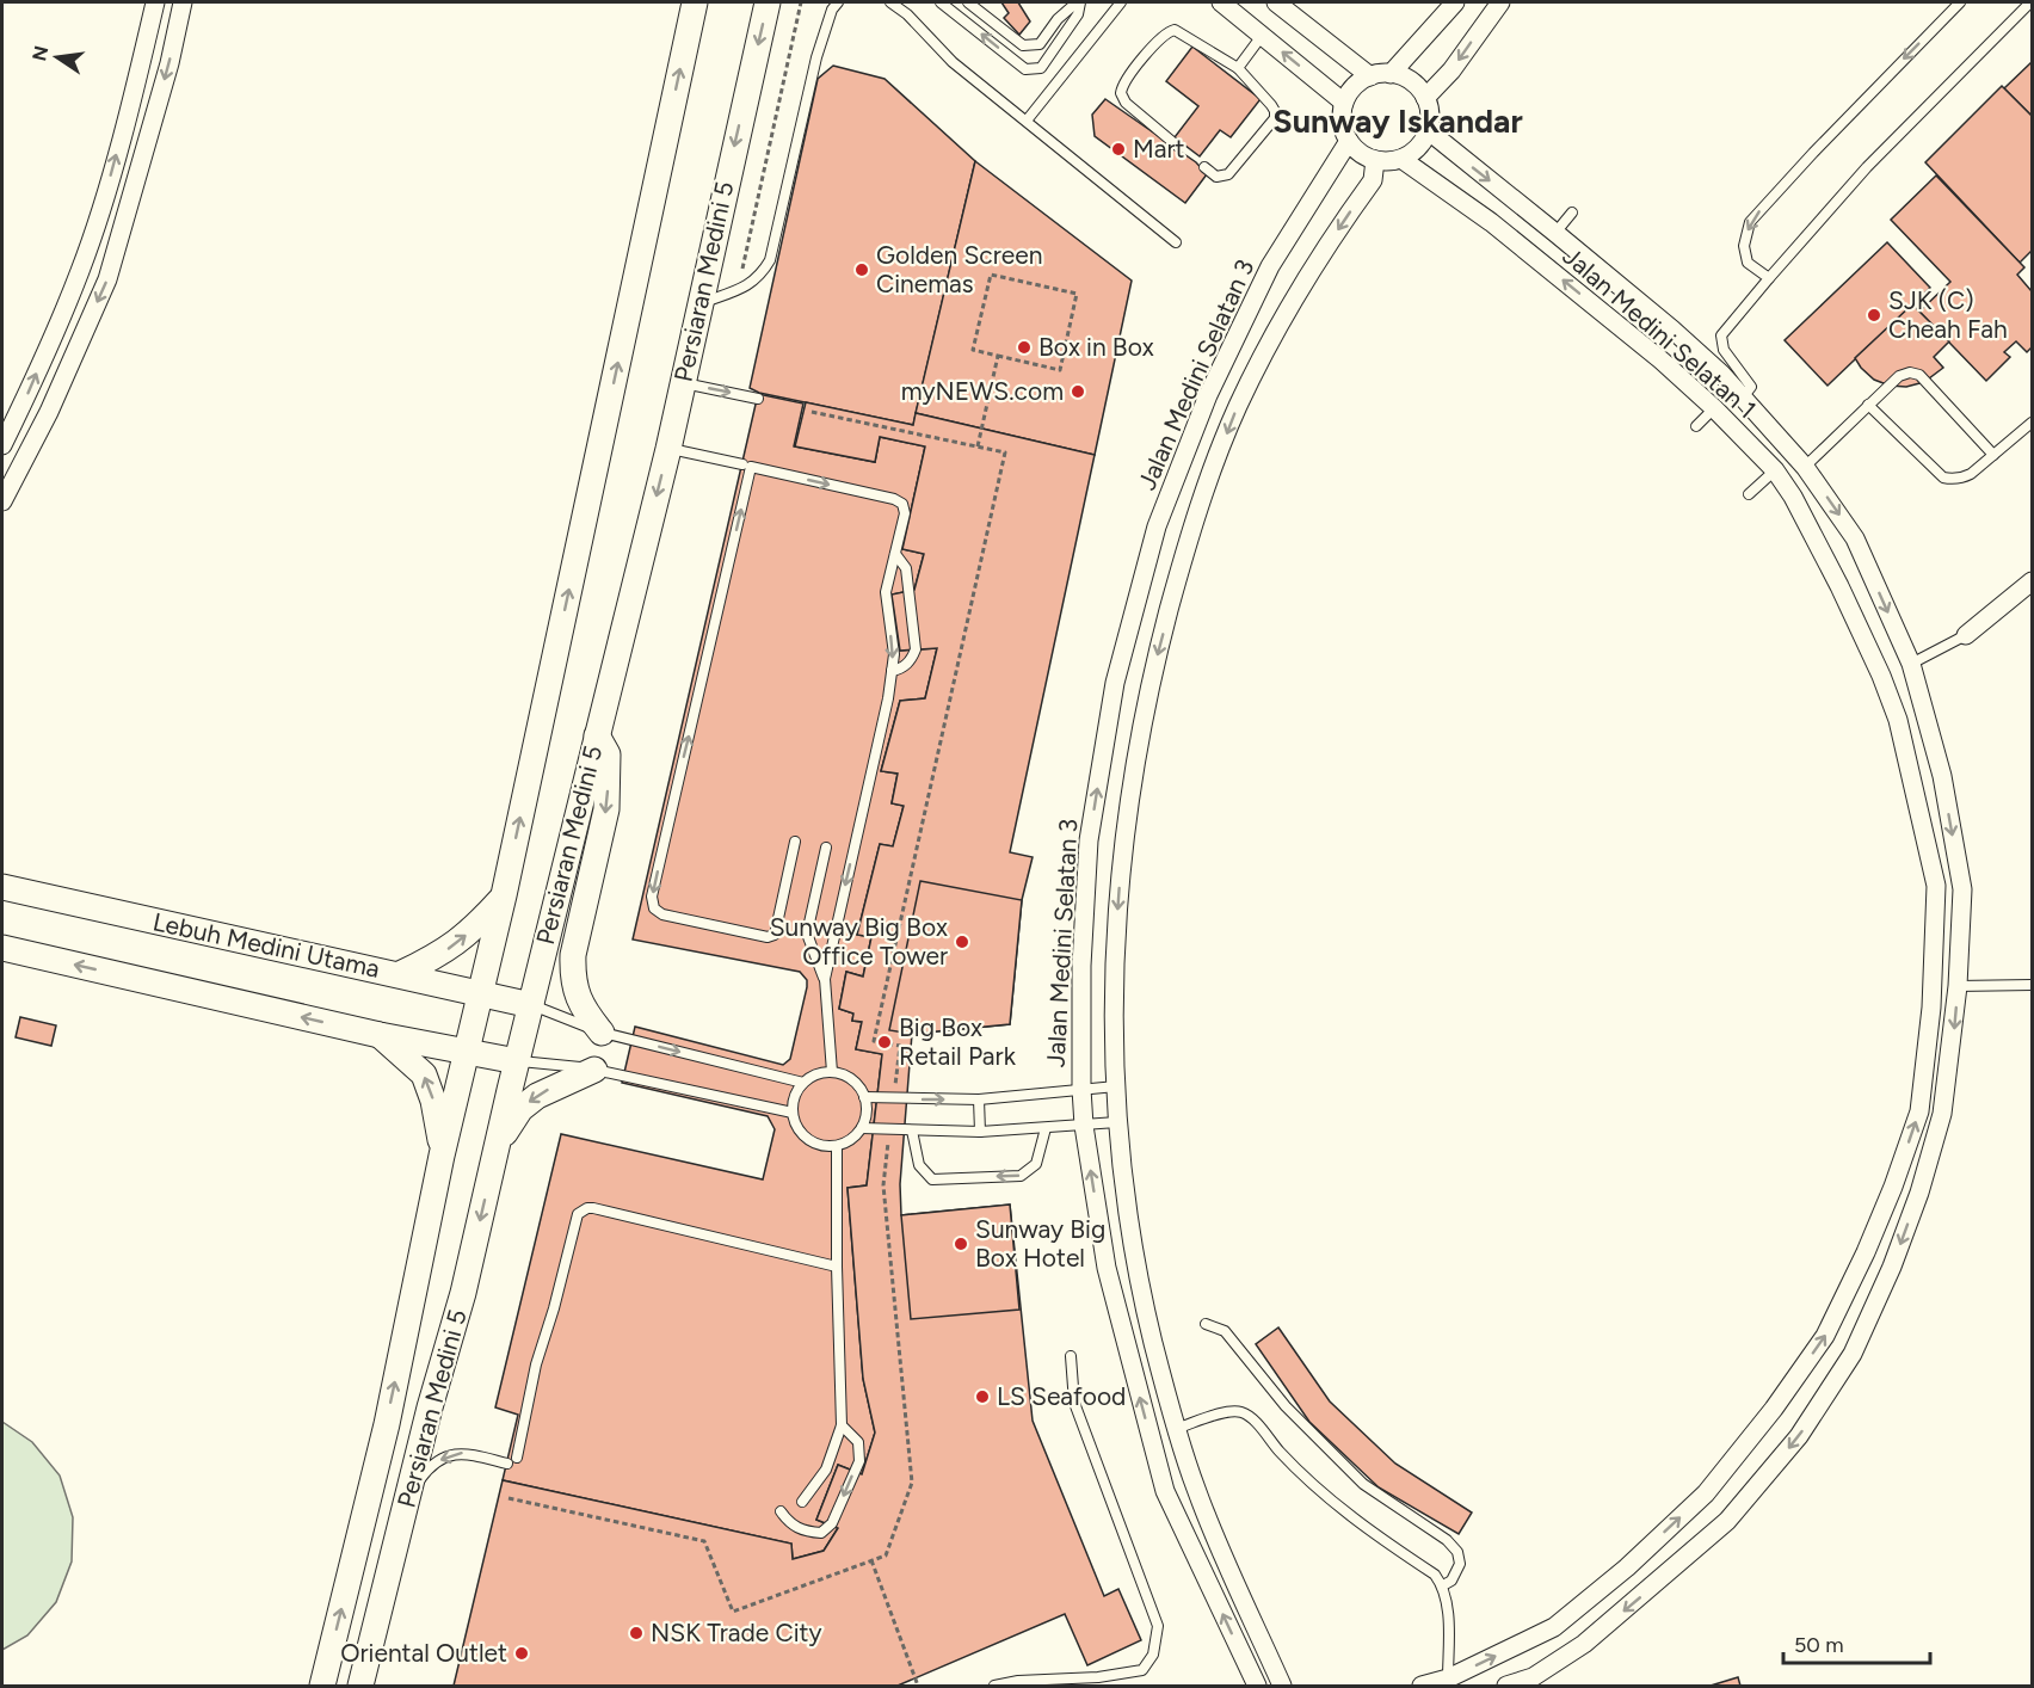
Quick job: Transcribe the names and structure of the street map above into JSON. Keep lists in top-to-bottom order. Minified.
{"streets":{"street":["Persiaran Medini 5","Jalan Medini Selatan 1","Jalan Medini Selatan 3","Lebuh Medini Utama"]},"crossings":[["Persiaran Medini 5","Lebuh Medini Utama"],["Jalan Medini Selatan 1","Jalan Medini Selatan 3"]],"districts":["Sunway Iskandar"],"places":["Mart","Golden Screen Cinemas","SJK (C) Cheah Fah","Box in Box","myNEWS.com","Sunway Big Box Office Tower","Big Box Retail Park","Sunway Big Box Hotel","LS Seafood","NSK Trade City","Oriental Outlet"],"scale_bar":"50 m","north":"left"}
